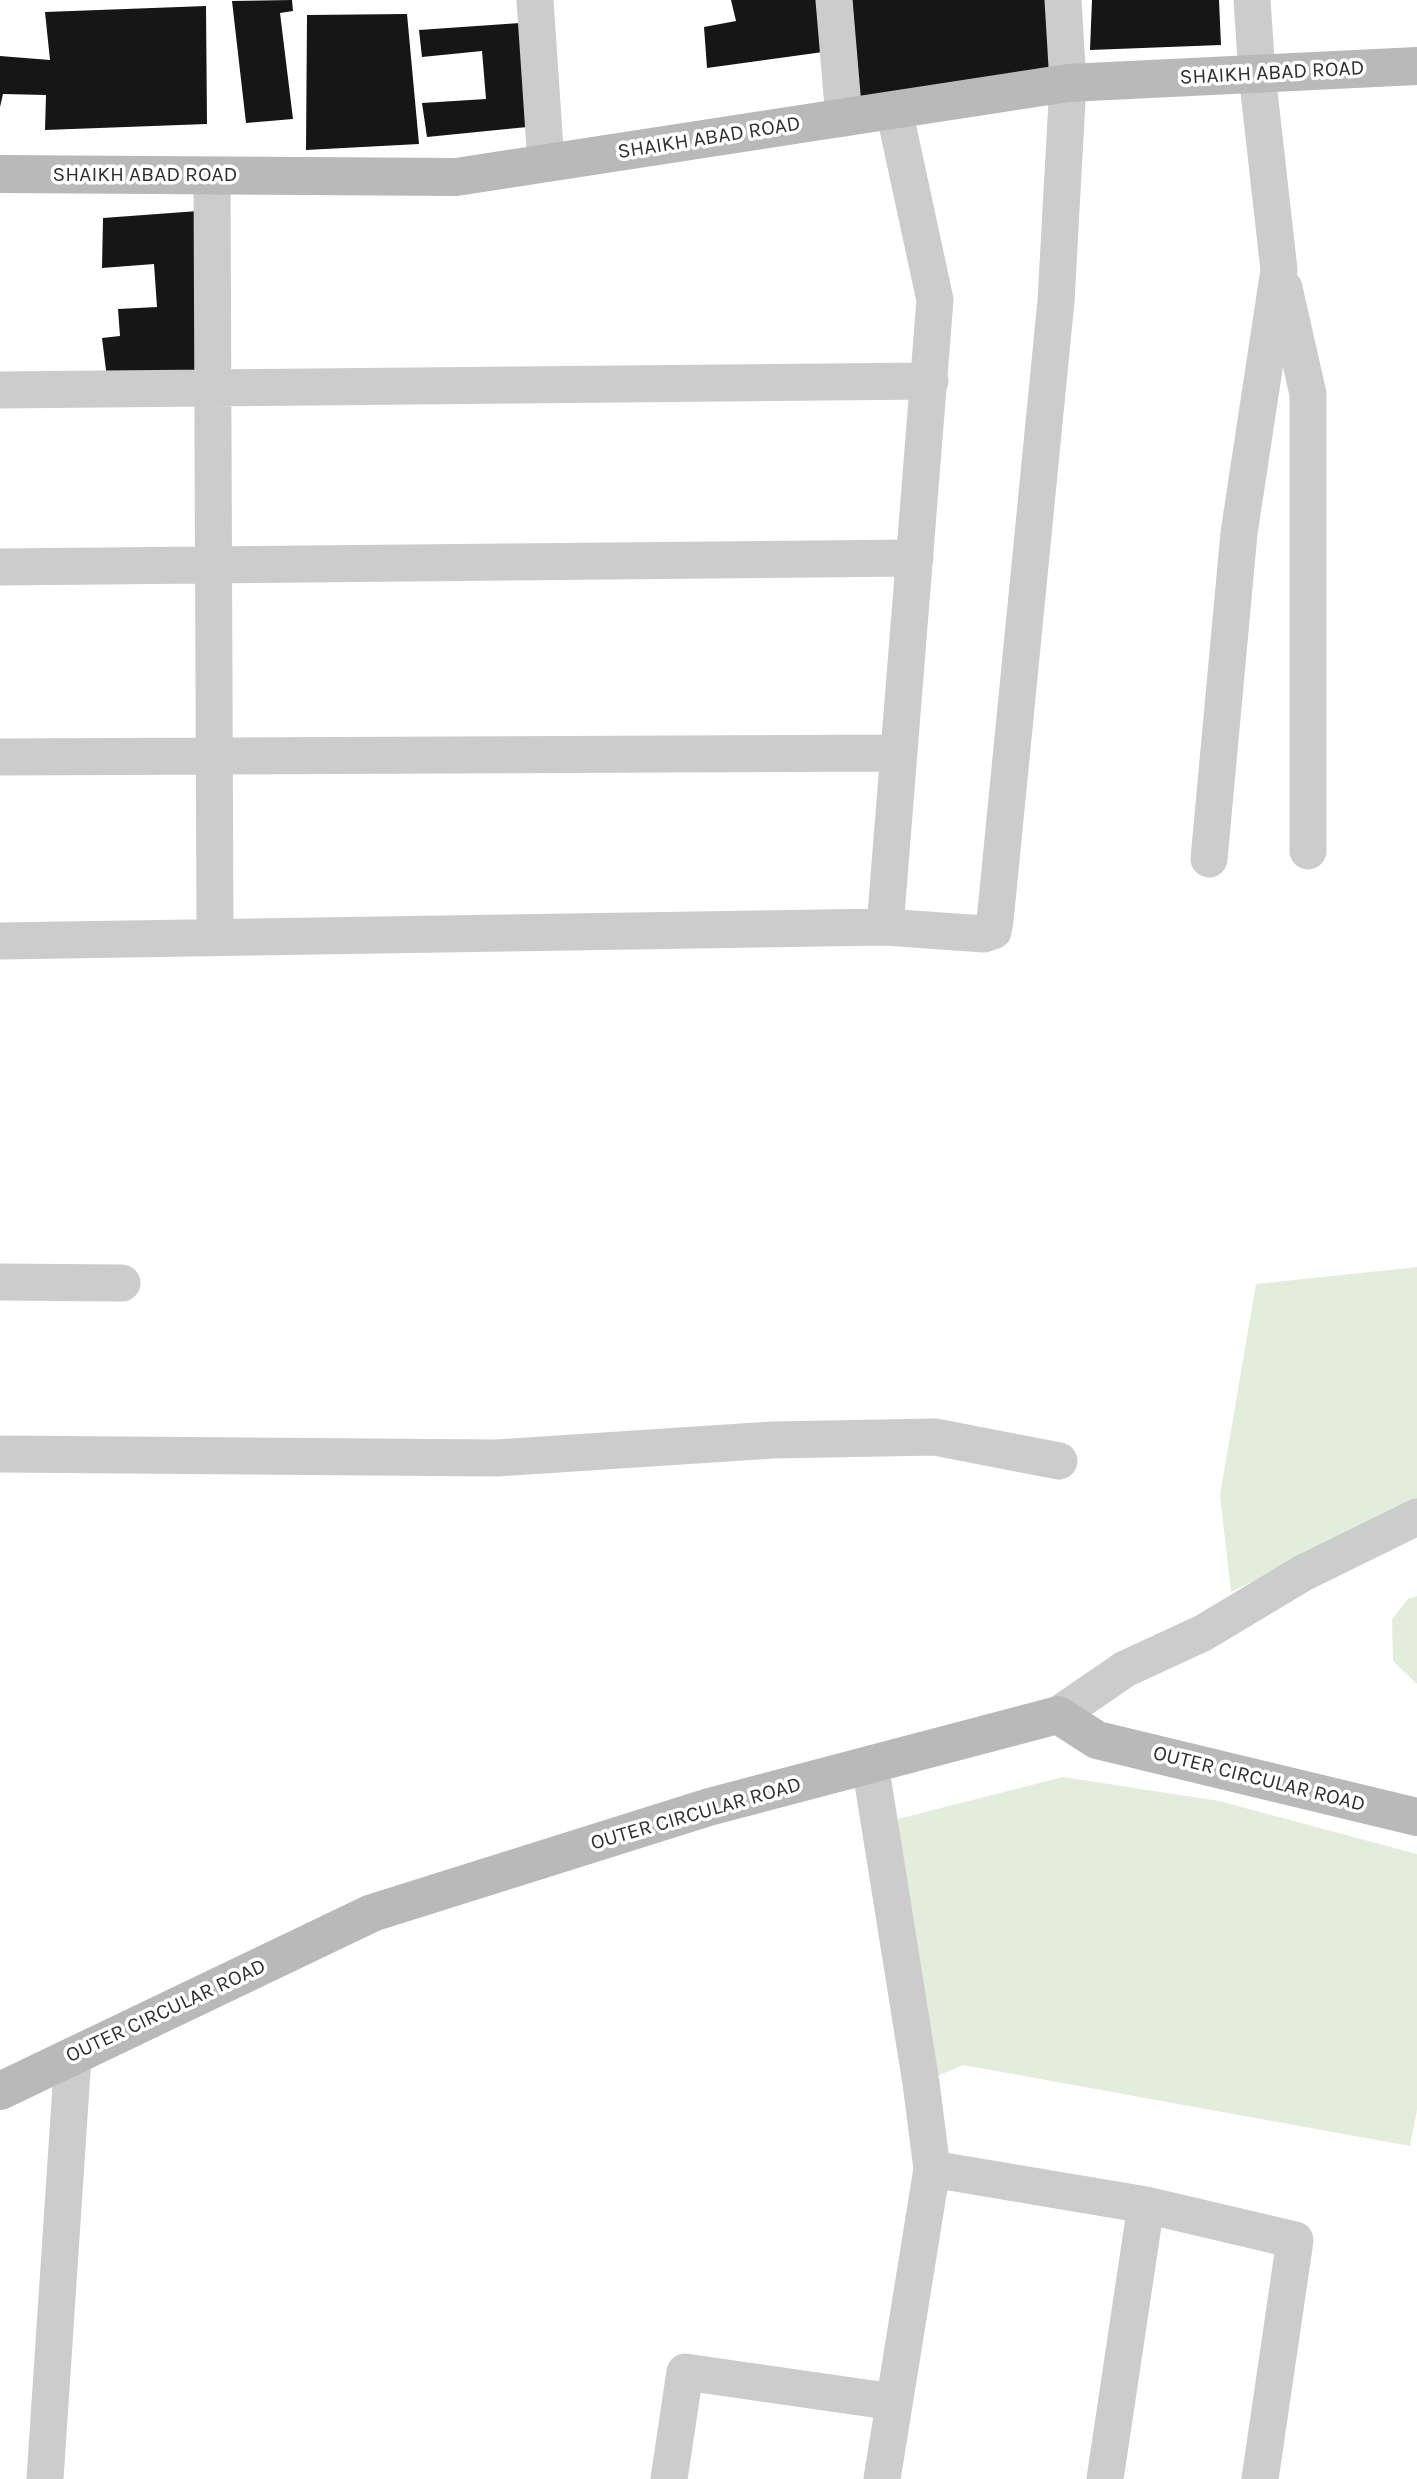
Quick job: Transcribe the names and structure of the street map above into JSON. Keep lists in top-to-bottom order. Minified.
{"streets":{"main road":["SHAIKH ABAD ROAD","OUTER CIRCULAR ROAD"]}}
